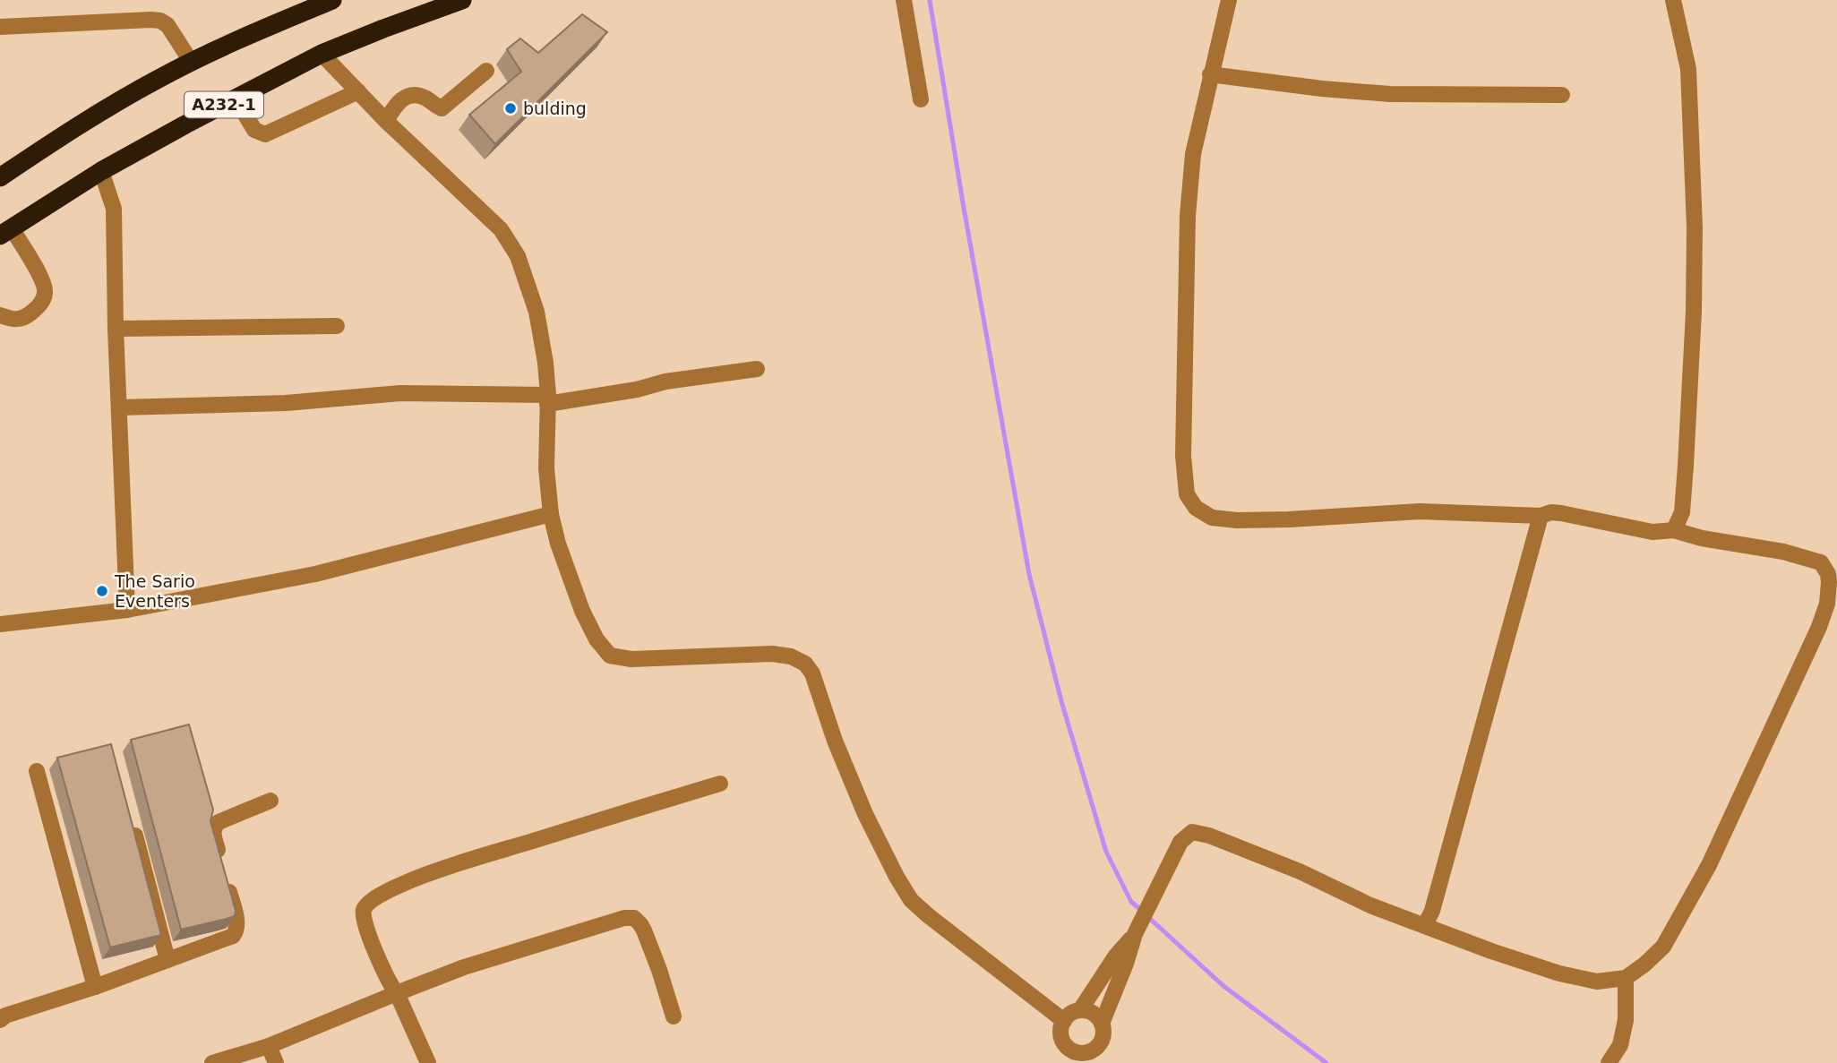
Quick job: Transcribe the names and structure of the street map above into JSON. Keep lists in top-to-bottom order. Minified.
{"streets":{"highway":["A232-1"]},"places":["bulding","The Sario Eventers"]}
